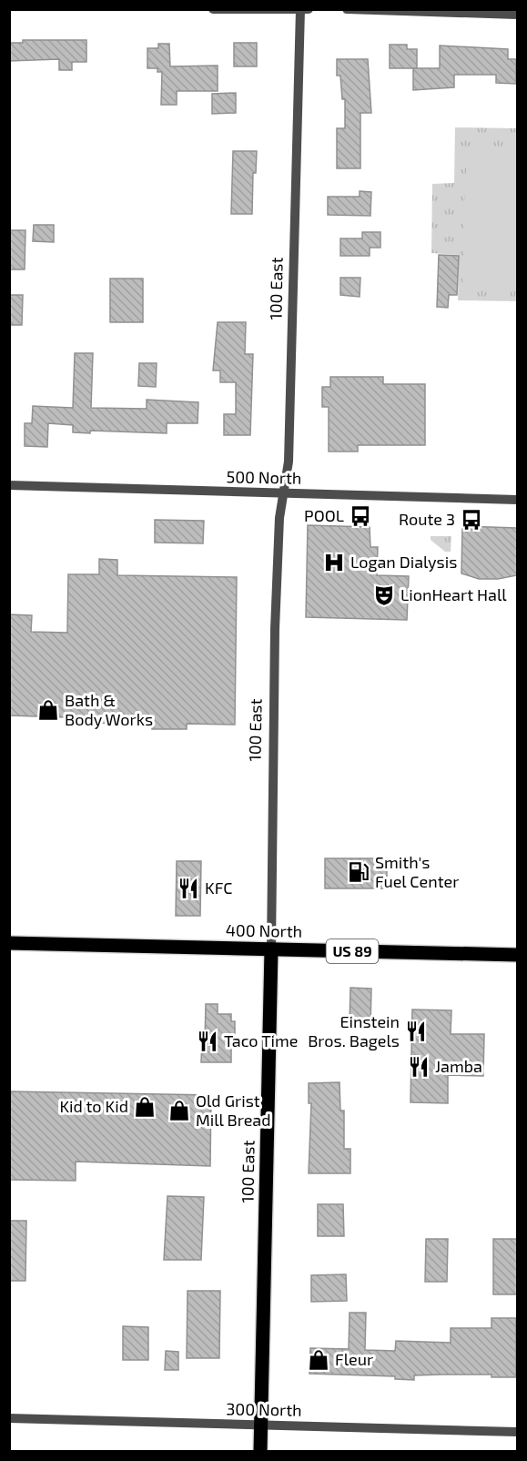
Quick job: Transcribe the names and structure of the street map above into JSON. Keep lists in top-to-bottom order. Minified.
{"streets":{"main road":["100 East","400 North","US 89"],"street":["500 North","300 North"]},"crossings":[["100 East","500 North"],["100 East","400 North"],["100 East","300 North"]],"places":{"bus stop":["POOL","Route 3"],"hospital":["Logan Dialysis"],"theatre":["LionHeart Hall"],"shop":["Bath & Body Works","Kid to Kid","Old Grist Mill Bread","Fleur"],"fuel station":["Smith's Fuel Center"],"restaurant":["KFC","Einstein Bros. Bagels","Taco Time","Jamba"]}}
